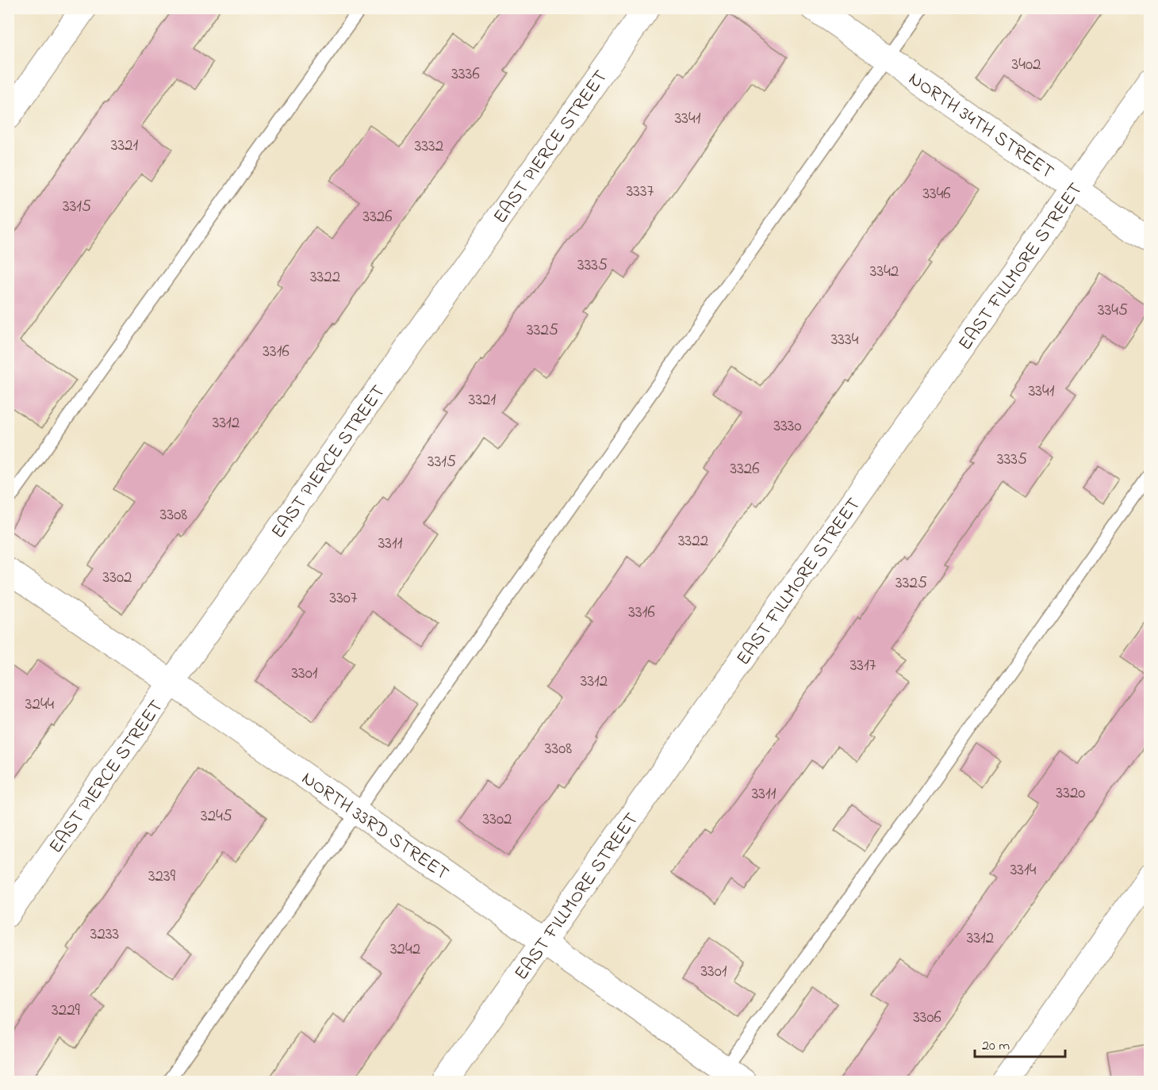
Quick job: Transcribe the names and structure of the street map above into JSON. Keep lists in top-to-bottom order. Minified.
{"streets":{"street":["NORTH 34TH STREET","EAST PIERCE STREET","EAST FILLMORE STREET","NORTH 33RD STREET"]},"crossings":[["NORTH 34TH STREET","EAST FILLMORE STREET"],["EAST PIERCE STREET","NORTH 33RD STREET"],["EAST FILLMORE STREET","NORTH 33RD STREET"]],"house_numbers":["3402","3336","3341","3321","3332","3337","3346","3315","3326","3335","3342","3322","3345","3325","3334","3316","3341","3321","3312","3330","3335","3315","3326","3308","3322","3311","3302","3325","3307","3316","3317","3301","3312","3244","3308","3320","3311","3245","3302","3314","3239","3233","3312","3242","3301","3229","3306"],"scale_bar":"20 m"}
